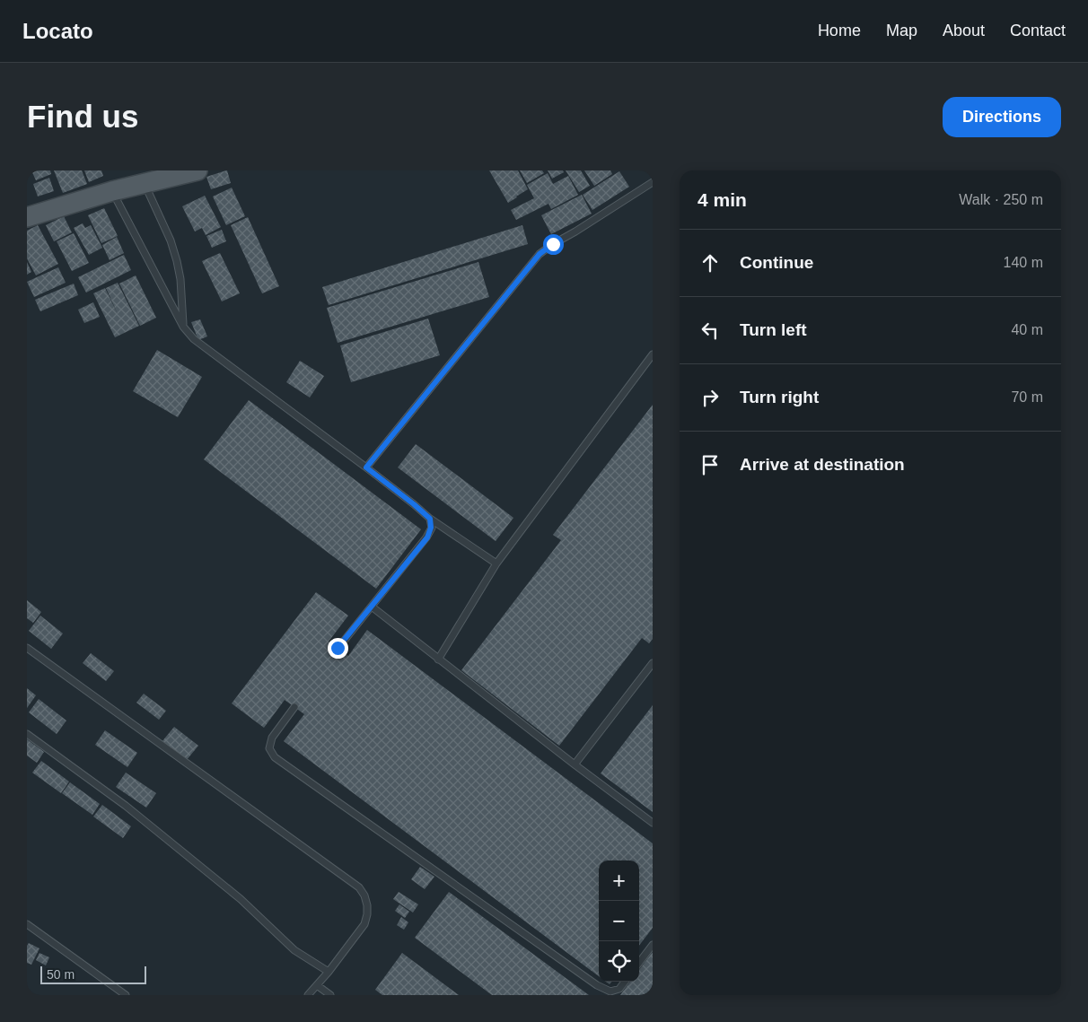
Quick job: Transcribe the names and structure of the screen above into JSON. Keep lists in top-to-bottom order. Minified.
{"scale_bar":"50 m","page":{"header":"Locato","nav":["Home","Map","About","Contact"],"buttons":"Directions","title":"Find us","heading":["4 min","Walk · 250 m"],"list":[["Continue","140 m"],["Turn left","40 m"],["Turn right","70 m"],"Arrive at destination"],"map_buttons":["+","−"],"scale":"50 m"}}
